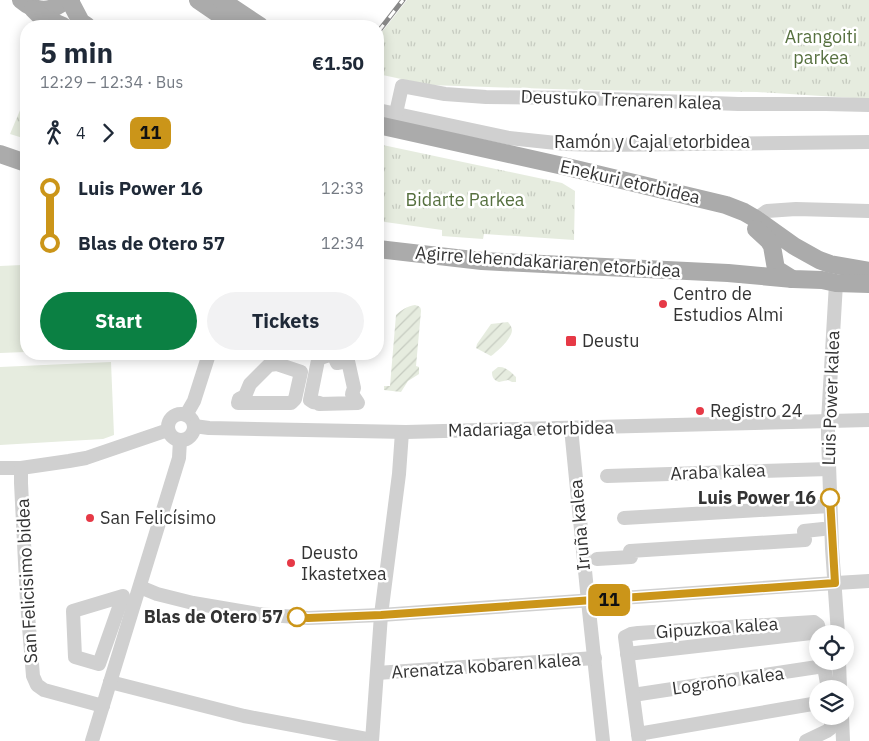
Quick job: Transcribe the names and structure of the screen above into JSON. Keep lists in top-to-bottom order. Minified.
{"streets":{"main road":["Enekuri etorbidea","Agirre lehendakariaren etorbidea"],"street":["Deustuko Trenaren kalea","Ramón y Cajal etorbidea","Luis Power kalea","Madariaga etorbidea","Araba kalea","Iruña kalea","San Felicisimo bidea","Gipuzkoa kalea","Arenatza kobaren kalea","Logroño kalea"]},"crossings":[["Deustuko Trenaren kalea","Ramón y Cajal etorbidea"],["Enekuri etorbidea","Agirre lehendakariaren etorbidea"],["Agirre lehendakariaren etorbidea","Luis Power kalea"],["Luis Power kalea","Madariaga etorbidea"],["Luis Power kalea","Araba kalea"],["Madariaga etorbidea","Iruña kalea"],["Iruña kalea","Arenatza kobaren kalea"],["Gipuzkoa kalea","Logroño kalea"]],"parks":["Arangoiti parkea","Bidarte Parkea"],"places":{"other":["Centro de Estudios Almi","Registro 24","Luis Power 16","San Felicísimo","Deusto Ikastetxea","Blas de Otero 57"],"transit":["Deustu"]},"lines":["bus line 11"],"page":{"on_map":"11","heading":["5 min","12:29 – 12:34 · Bus","€1.50"],"legs":["4","11"],"list":[{"name":"Luis Power 16","value":"12:33"},{"name":"Blas de Otero 57","value":"12:34"}],"buttons":["Start","Tickets"]}}
